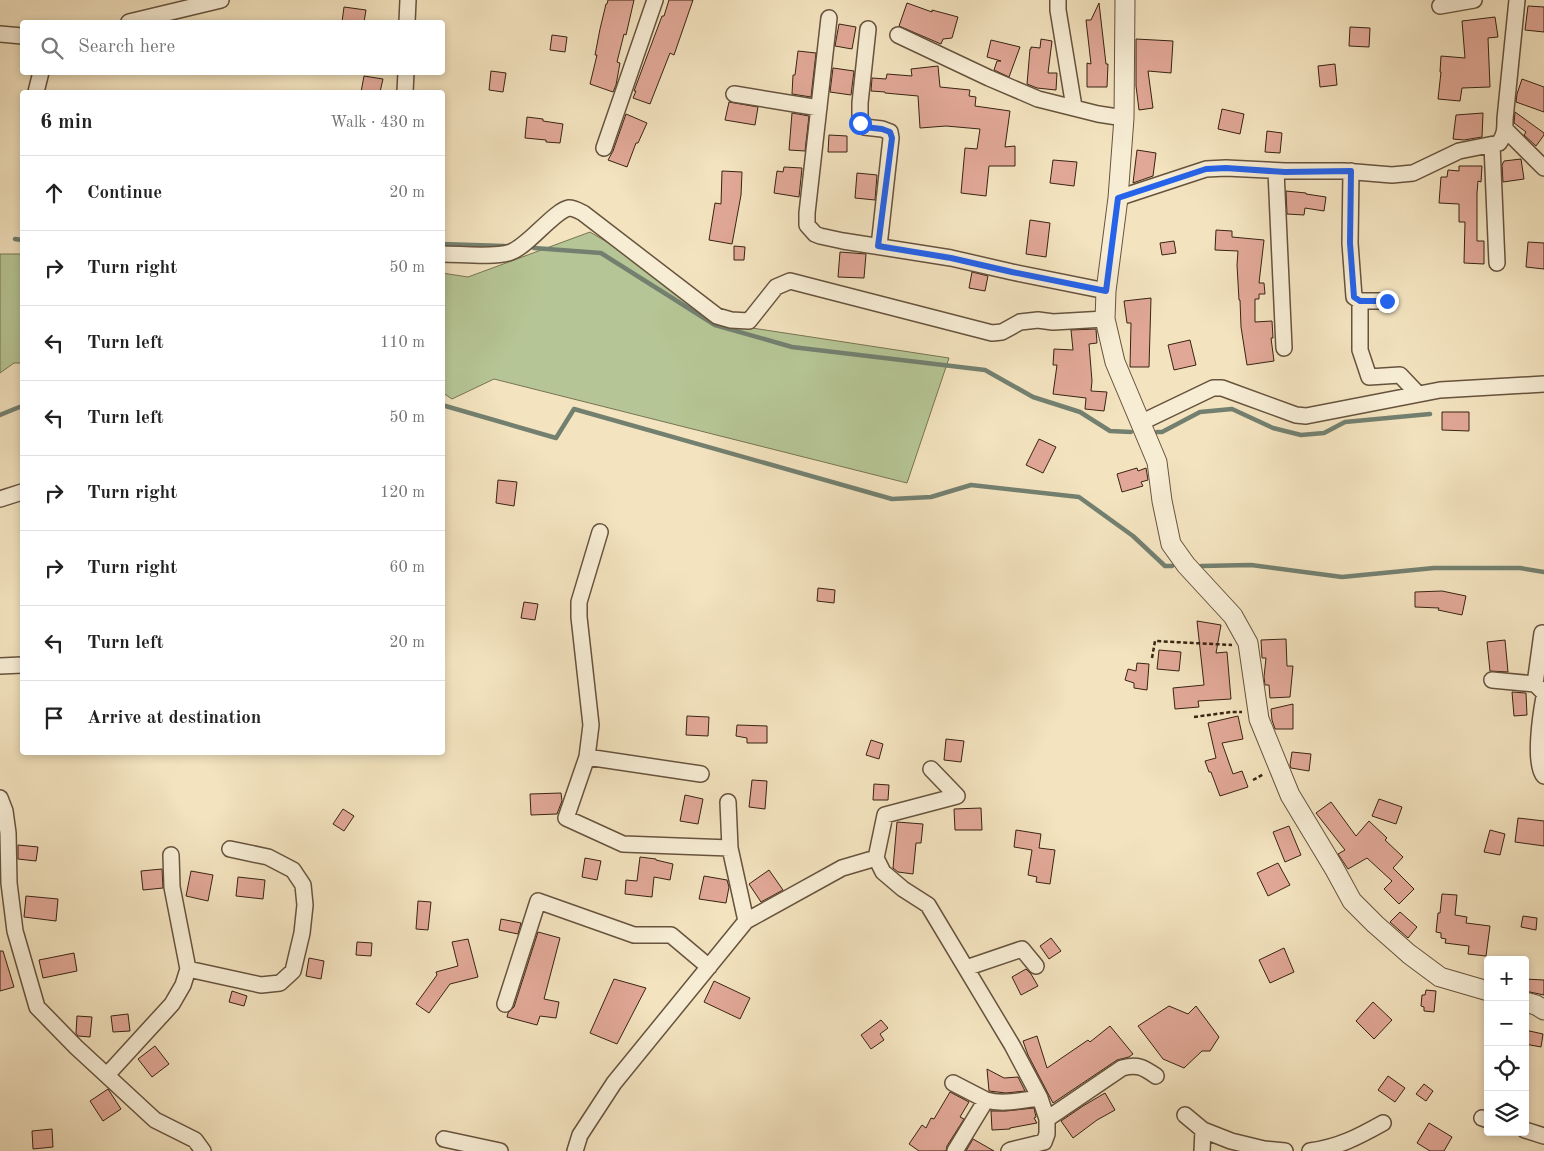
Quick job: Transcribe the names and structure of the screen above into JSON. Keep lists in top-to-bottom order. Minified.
{"page":{"search":"Search here","heading":["6 min","Walk · 430 m"],"list":[["Continue","20 m"],["Turn right","50 m"],["Turn left","110 m"],["Turn left","50 m"],["Turn right","120 m"],["Turn right","60 m"],["Turn left","20 m"],"Arrive at destination"],"map_buttons":["+","−"]}}
